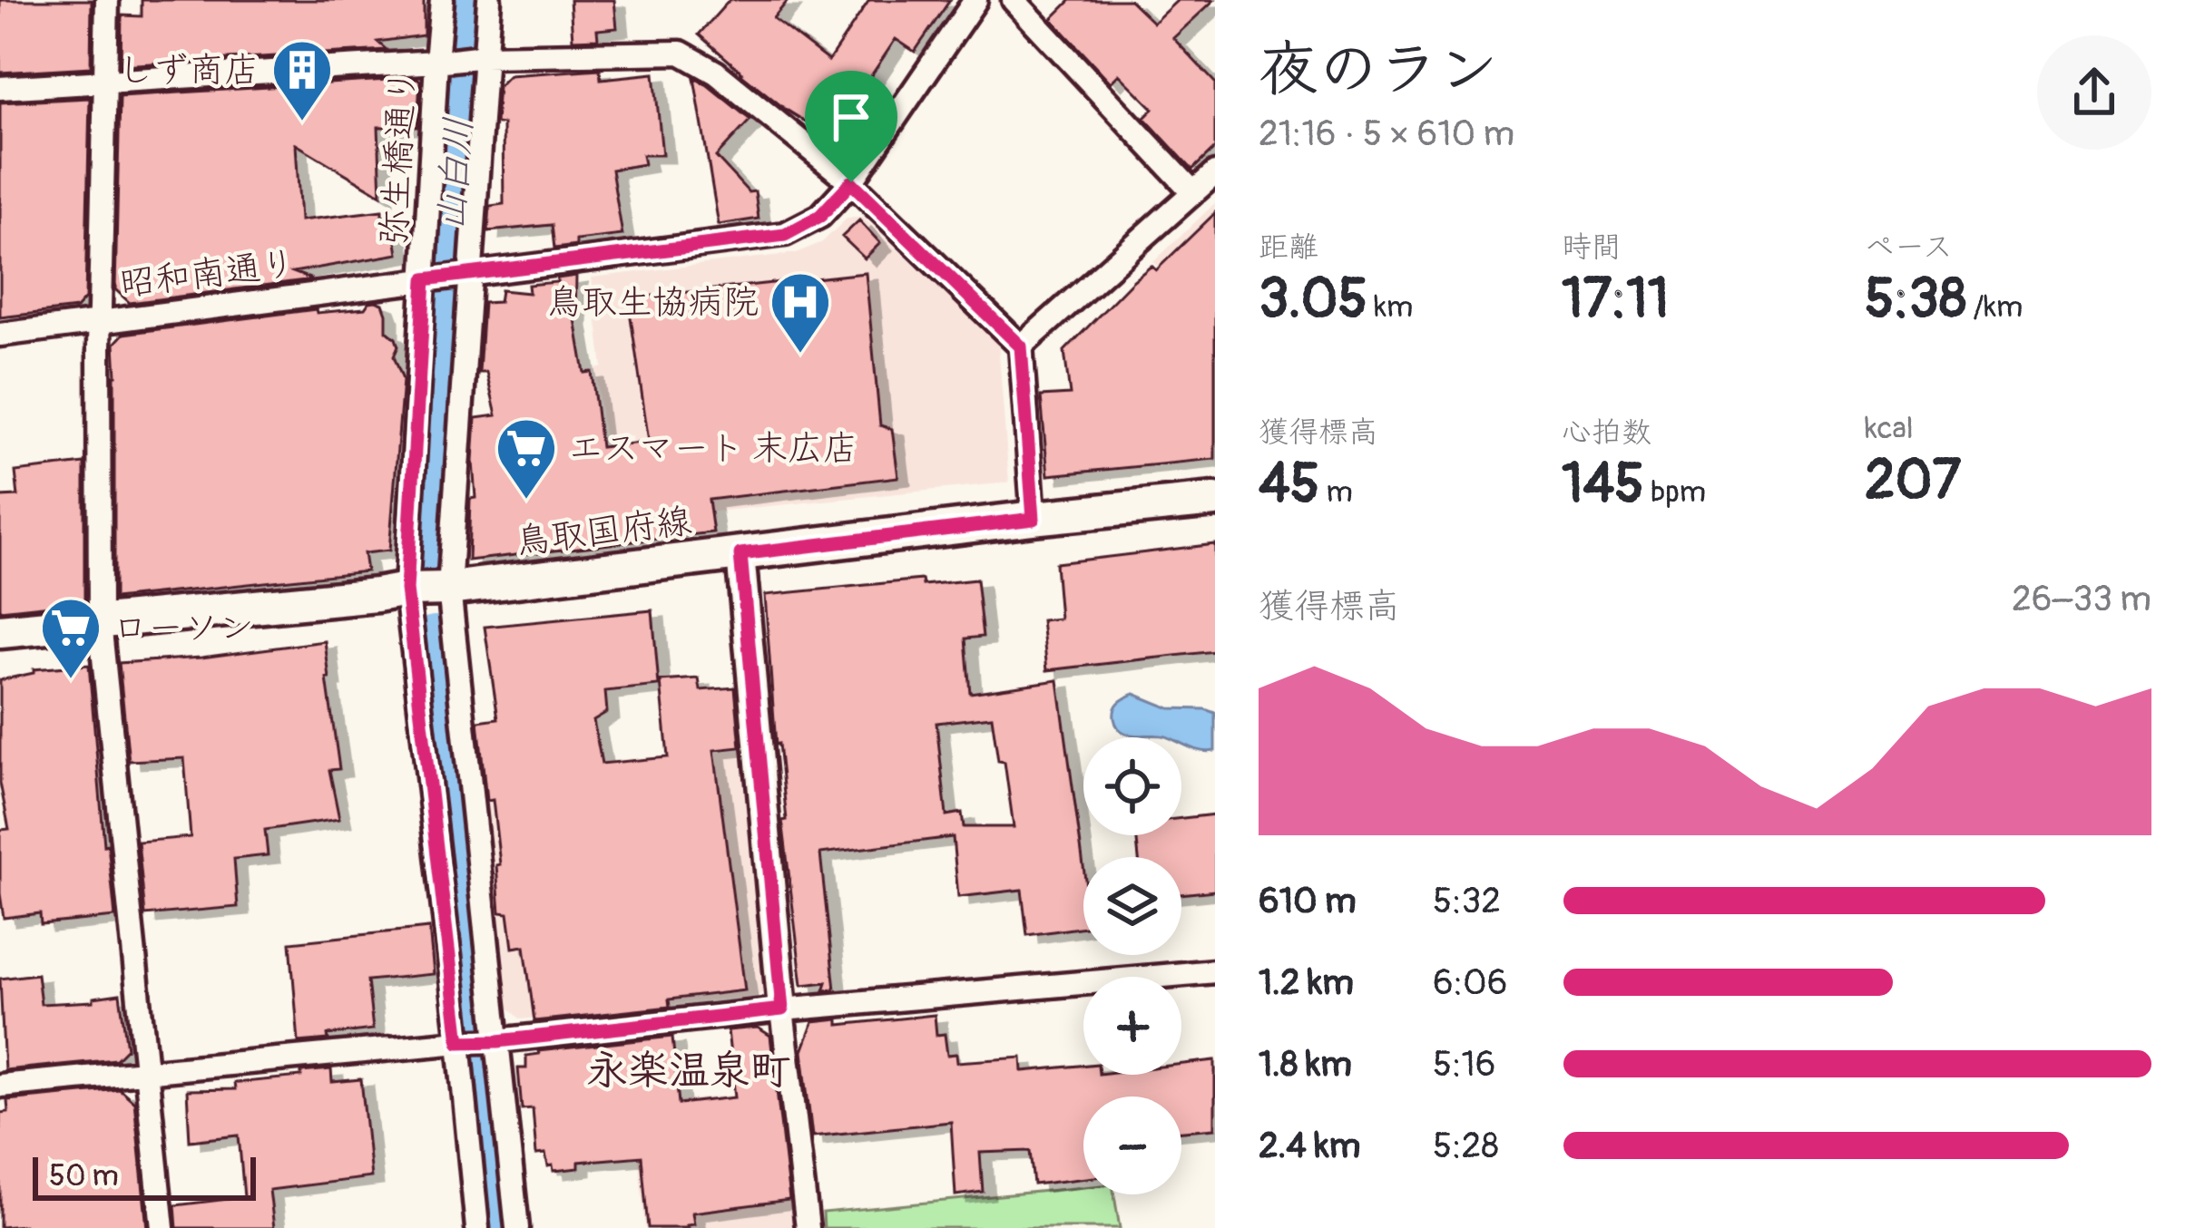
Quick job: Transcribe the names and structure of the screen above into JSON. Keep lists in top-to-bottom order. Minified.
{"streets":{"main road":["鳥取国府線"],"street":["弥生橋通り","昭和南通り"]},"crossings":[["弥生橋通り","昭和南通り"],["弥生橋通り","鳥取国府線"]],"districts":["永楽温泉町"],"water":["山白川"],"places":{"building":["しず商店"],"hospital":["鳥取生協病院"],"supermarket":["エスマート 末広店","ローソン"]},"scale_bar":"50 m","page":{"heading":["夜のラン","21:16 · 5 × 610 m"],"stats":[["距離","3.05 km"],["時間","17:11"],["ペース","5:38 /km"],["獲得標高","45 m"],["心拍数","145 bpm"],["kcal","207"]],"chart":["獲得標高","26–33 m"],"map_buttons":["+","−"],"list":[{"name":"610 m","note":"5:32"},{"name":"1.2 km","note":"6:06"},{"name":"1.8 km","note":"5:16"},{"name":"2.4 km","note":"5:28"}],"scale":"50 m"}}
